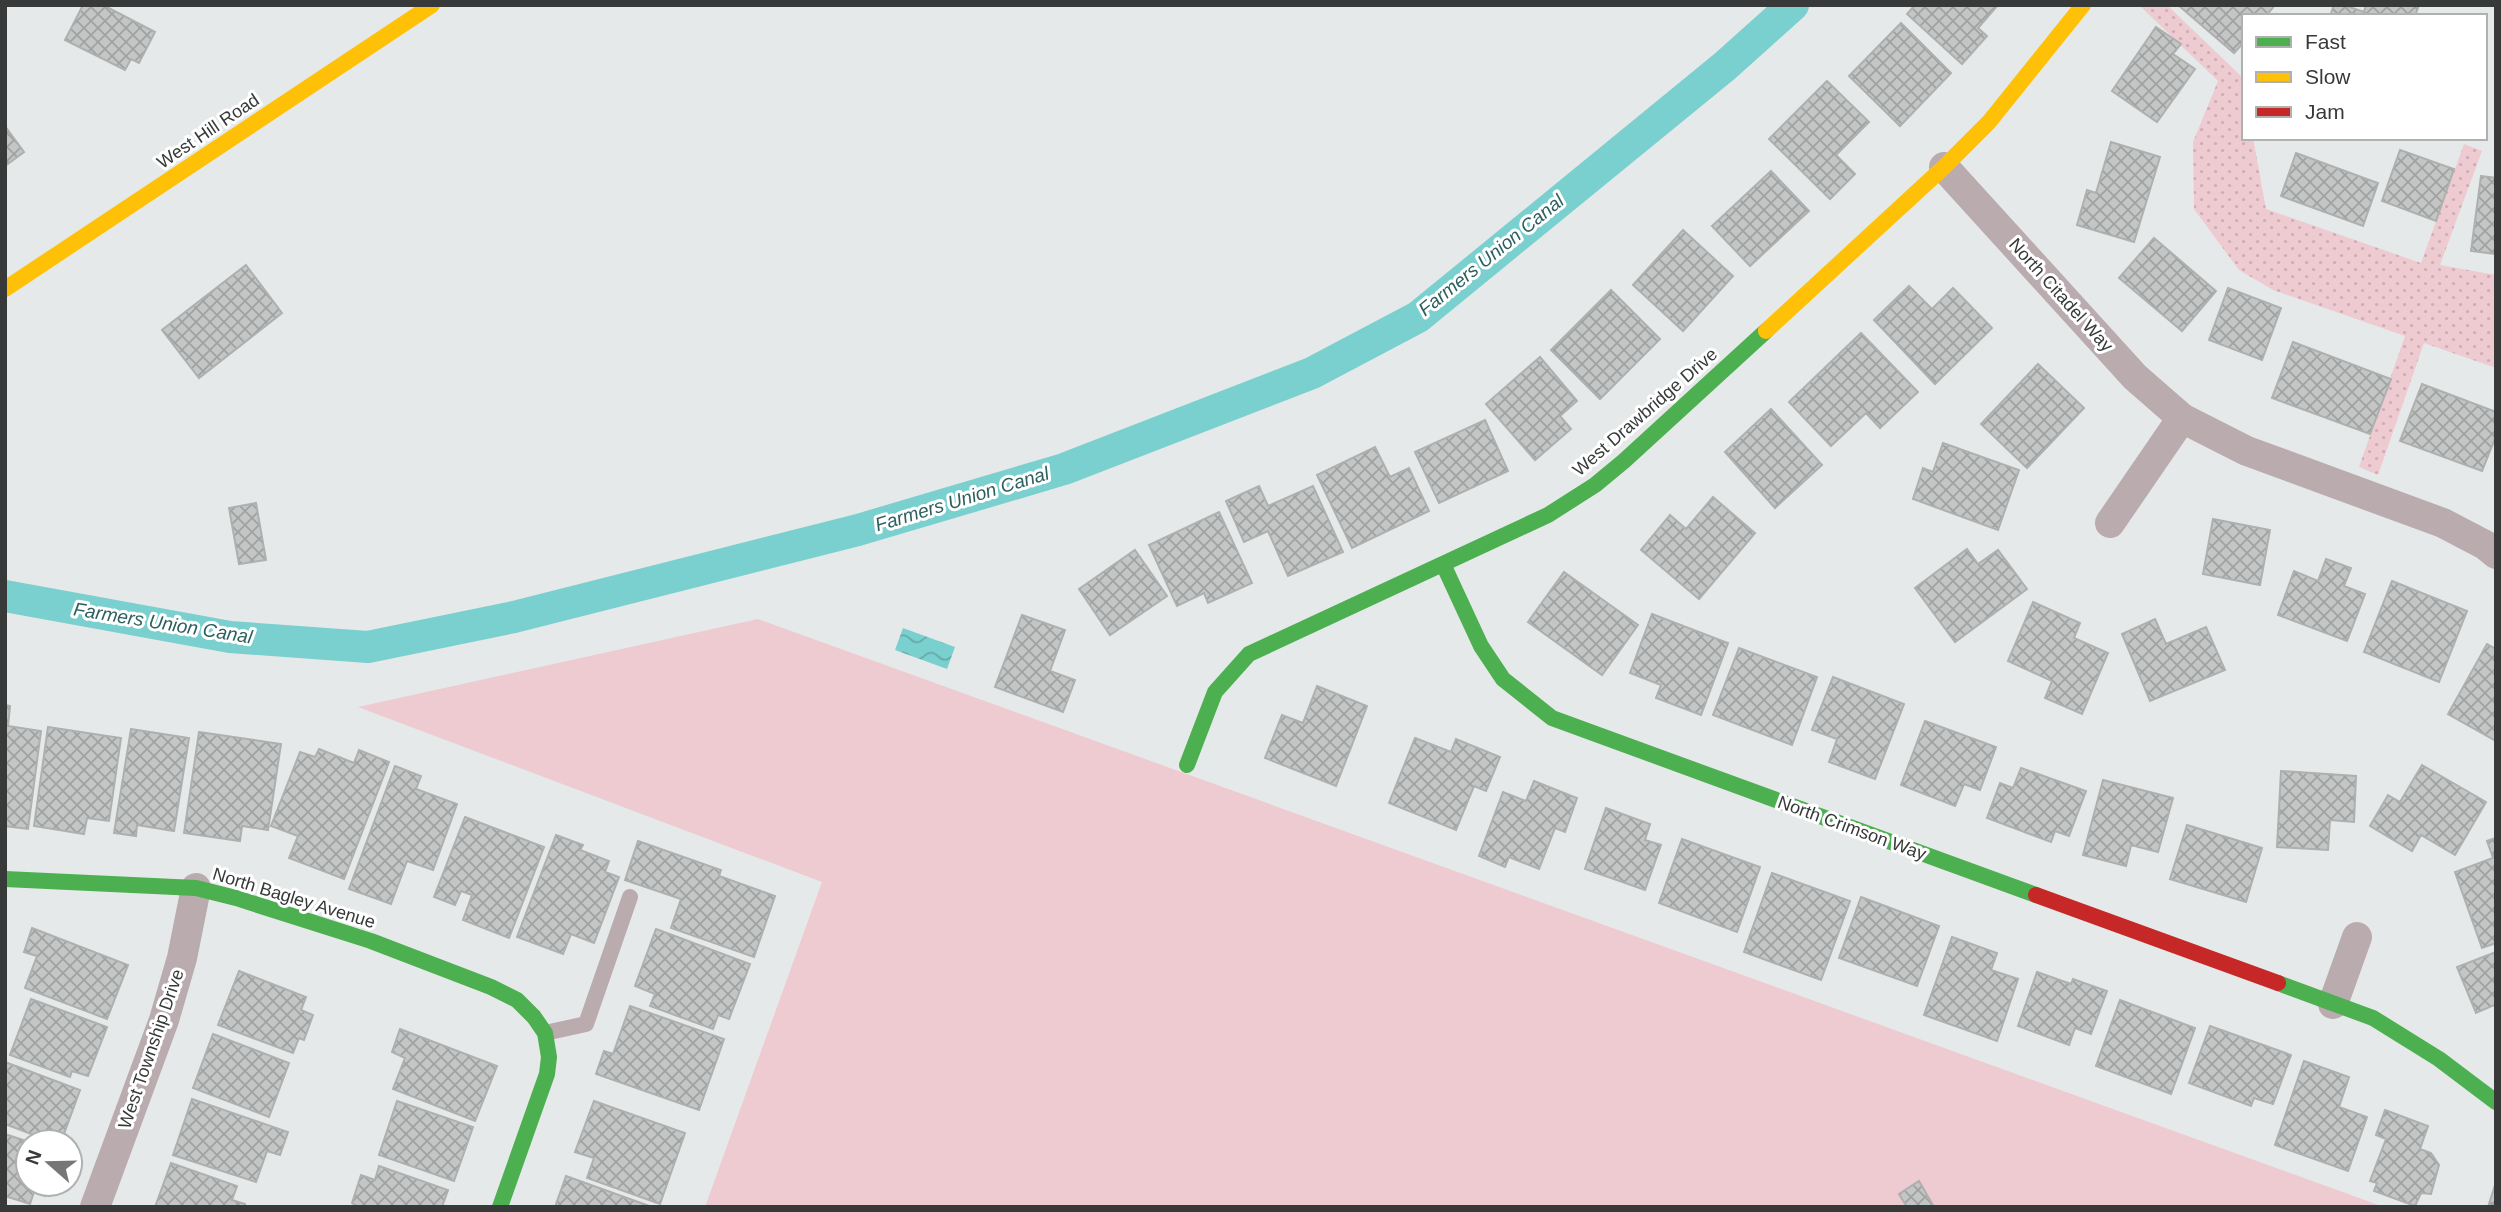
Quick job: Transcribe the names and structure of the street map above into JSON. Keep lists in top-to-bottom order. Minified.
{"streets":{"street":["West Hill Road","North Citadel Way","West Drawbridge Drive","North Crimson Way","North Bagley Avenue","West Township Drive"]},"crossings":[["North Citadel Way","West Drawbridge Drive"],["West Drawbridge Drive","North Crimson Way"],["North Bagley Avenue","West Township Drive"]],"water":["Farmers Union Canal"],"legend":["Fast","Slow","Jam"],"north":"left"}
